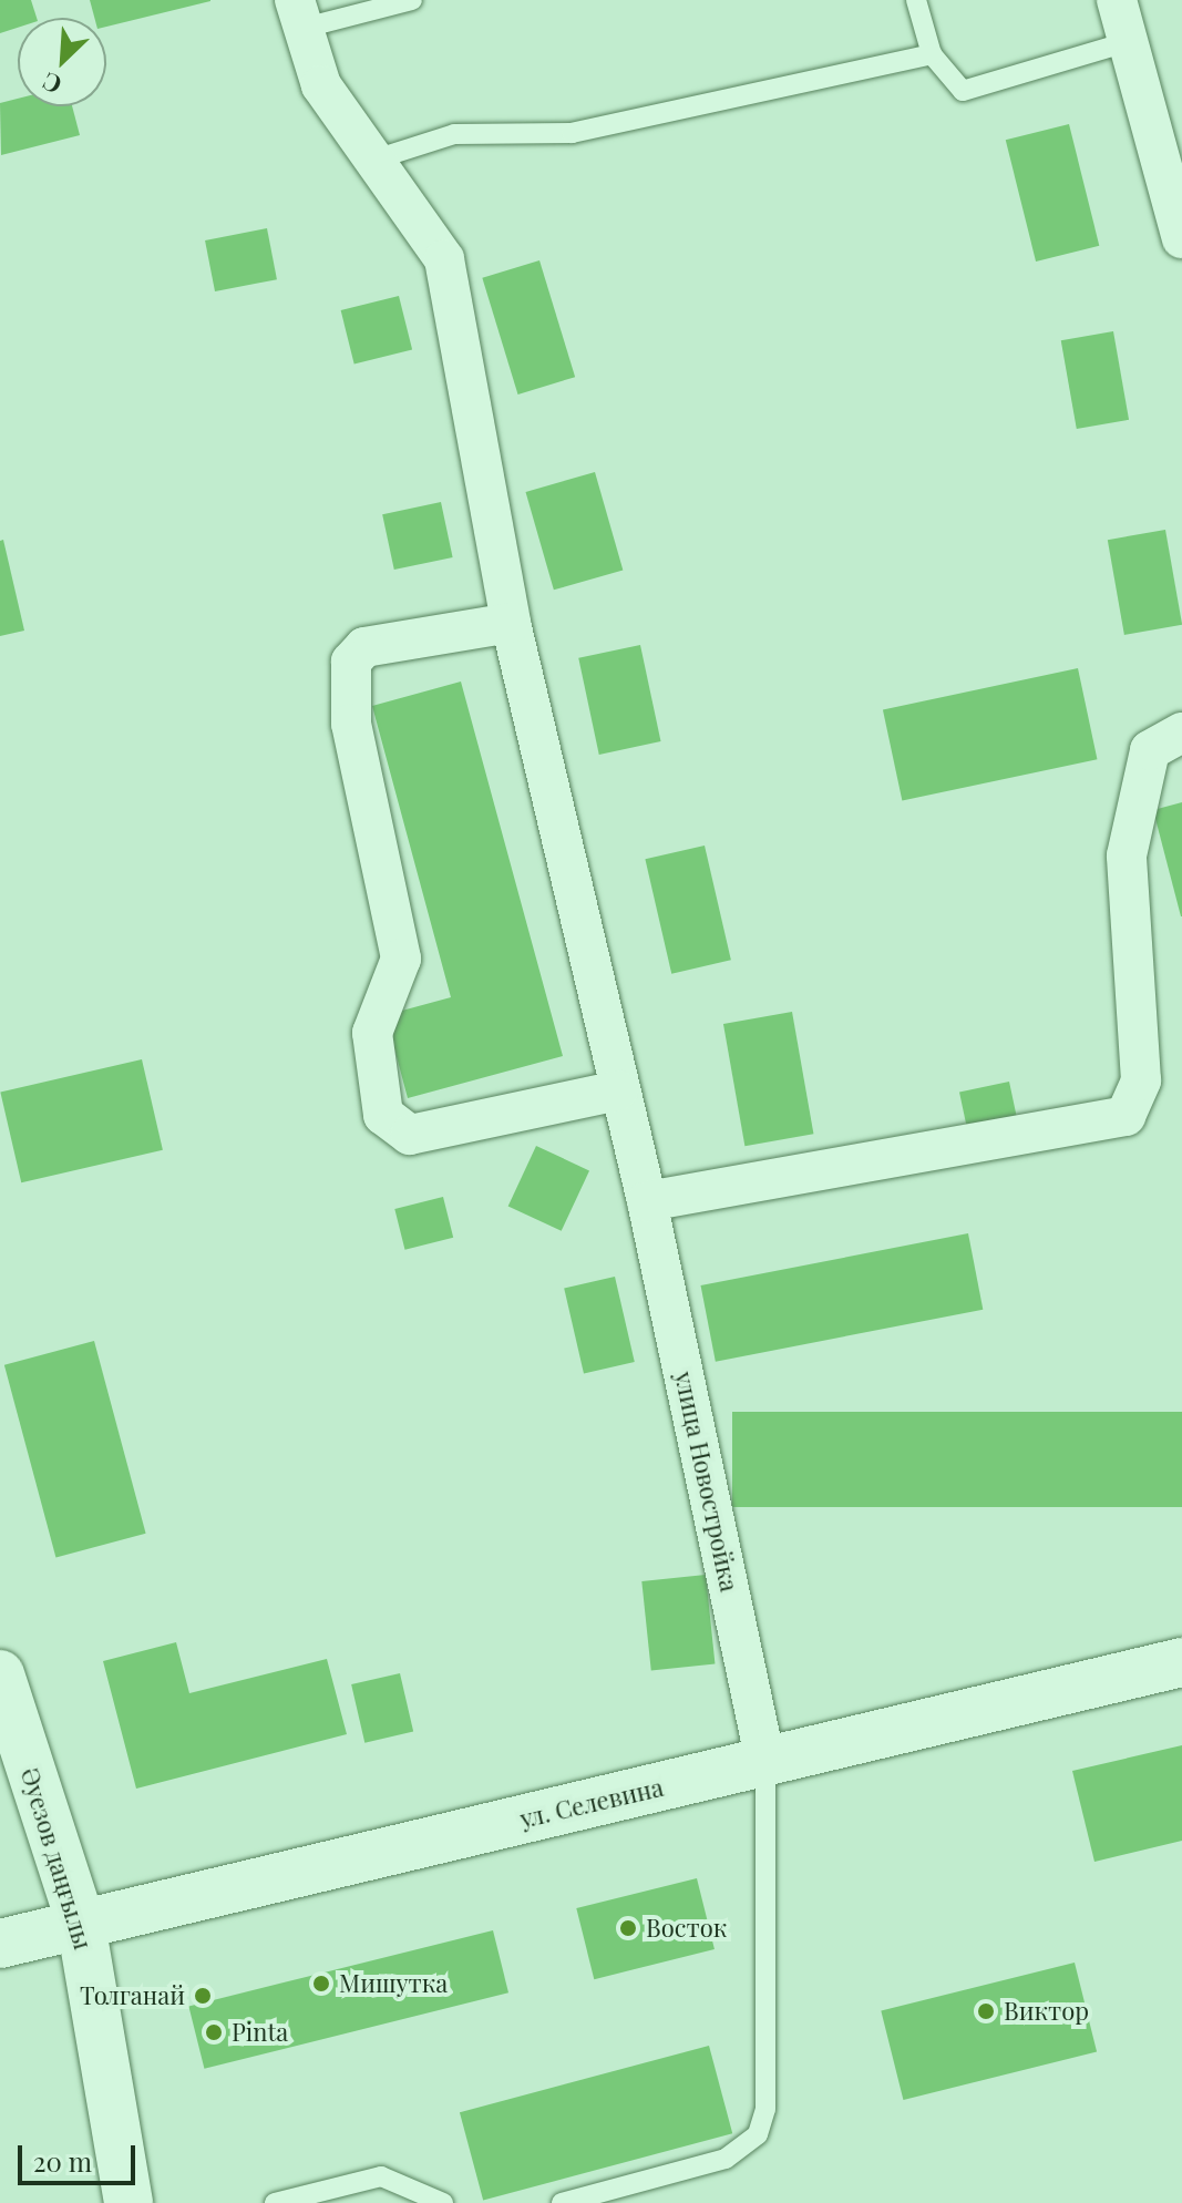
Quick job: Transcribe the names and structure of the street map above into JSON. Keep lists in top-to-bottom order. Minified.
{"streets":{"main road":["ул. Селевина","Әуезов даңғылы"],"street":["улица Новостройка"]},"crossings":[["улица Новостройка","ул. Селевина"],["ул. Селевина","Әуезов даңғылы"]],"places":["Восток","Мишутка","Толганай","Виктор","Pinta"],"scale_bar":"20 m","north":"bottom left"}
